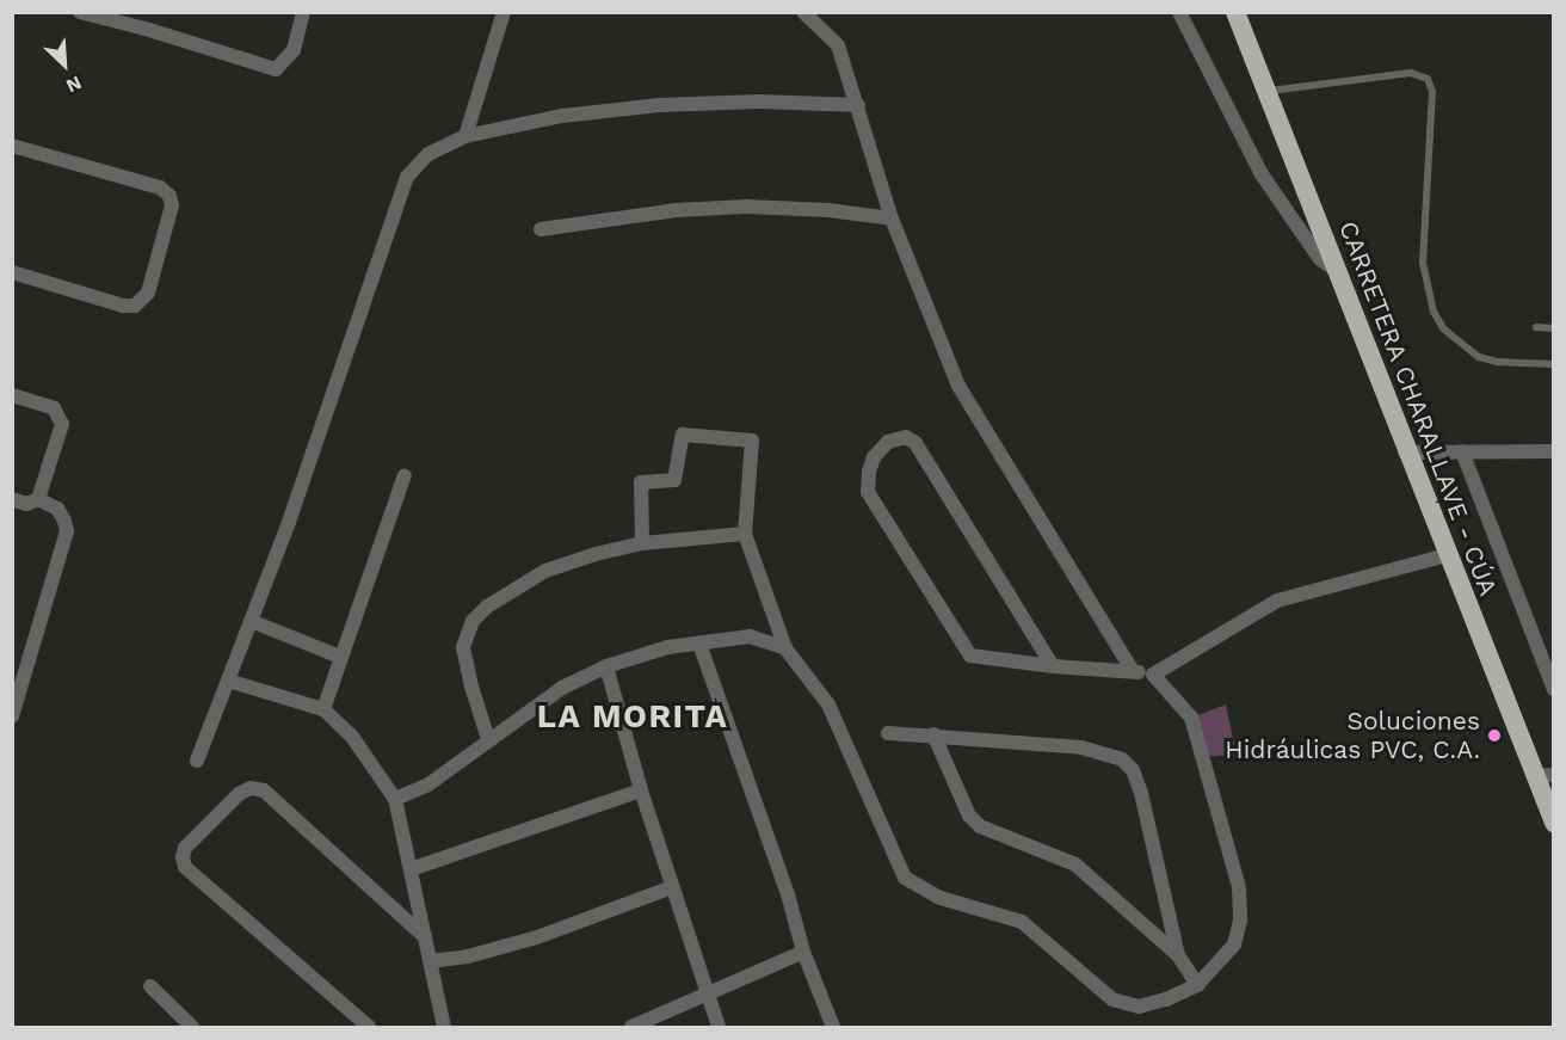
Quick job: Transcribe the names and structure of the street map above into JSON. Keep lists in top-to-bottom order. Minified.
{"streets":{"highway":["CARRETERA CHARALLAVE - CÚA"]},"districts":["LA MORITA"],"places":["Soluciones Hidráulicas PVC, C.A."],"north":"bottom right"}
